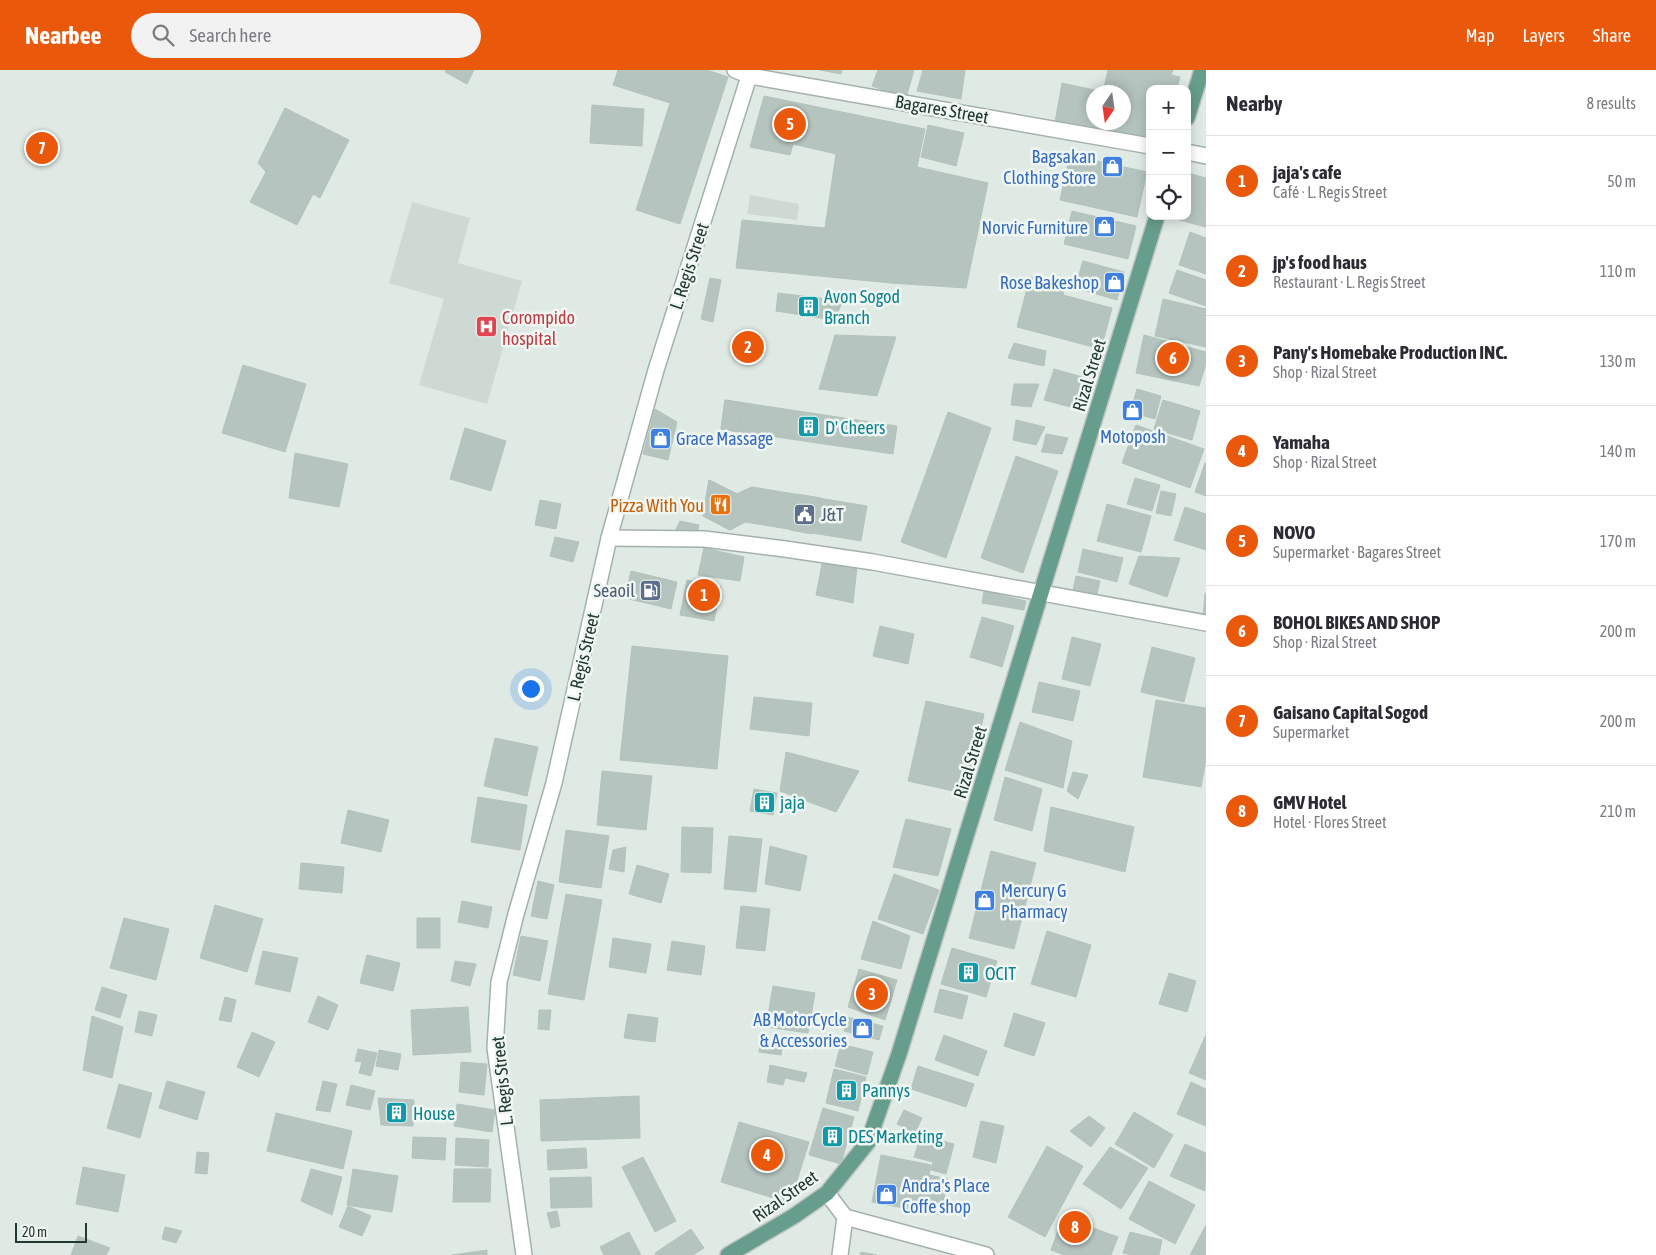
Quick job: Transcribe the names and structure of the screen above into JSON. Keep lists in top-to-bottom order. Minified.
{"streets":{"main road":["Rizal Street"],"street":["Bagares Street","L. Regis Street"]},"crossings":[["Bagares Street","L. Regis Street"]],"places":{"shop":["Bagsakan Clothing Store","Norvic Furniture","Rose Bakeshop","Motoposh","Grace Massage","Mercury G Pharmacy","AB MotorCycle & Accessories","Andra's Place Coffe shop"],"building":["Avon Sogod Branch","D' Cheers","jaja","OCIT","Pannys","House","DES Marketing"],"hospital":["Corompido hospital"],"restaurant":["Pizza With You"],"public building":["J&T"],"fuel station":["Seaoil"]},"scale_bar":"20 m","north":"bottom","page":{"header":"Nearbee","search":"Search here","nav":["Map","Layers","Share"],"heading":["Nearby","8 results"],"map_buttons":["+","−"],"pins":["5","7","2","6","1","3","4","8"],"list":[{"mark":"1","name":"jaja's cafe","note":"Café · L. Regis Street","value":"50 m"},{"mark":"2","name":"jp's food haus","note":"Restaurant · L. Regis Street","value":"110 m"},{"mark":"3","name":"Pany's Homebake Production INC.","note":"Shop · Rizal Street","value":"130 m"},{"mark":"4","name":"Yamaha","note":"Shop · Rizal Street","value":"140 m"},{"mark":"5","name":"NOVO","note":"Supermarket · Bagares Street","value":"170 m"},{"mark":"6","name":"BOHOL BIKES AND SHOP","note":"Shop · Rizal Street","value":"200 m"},{"mark":"7","name":"Gaisano Capital Sogod","note":"Supermarket","value":"200 m"},{"mark":"8","name":"GMV Hotel","note":"Hotel · Flores Street","value":"210 m"}],"scale":"20 m"}}
